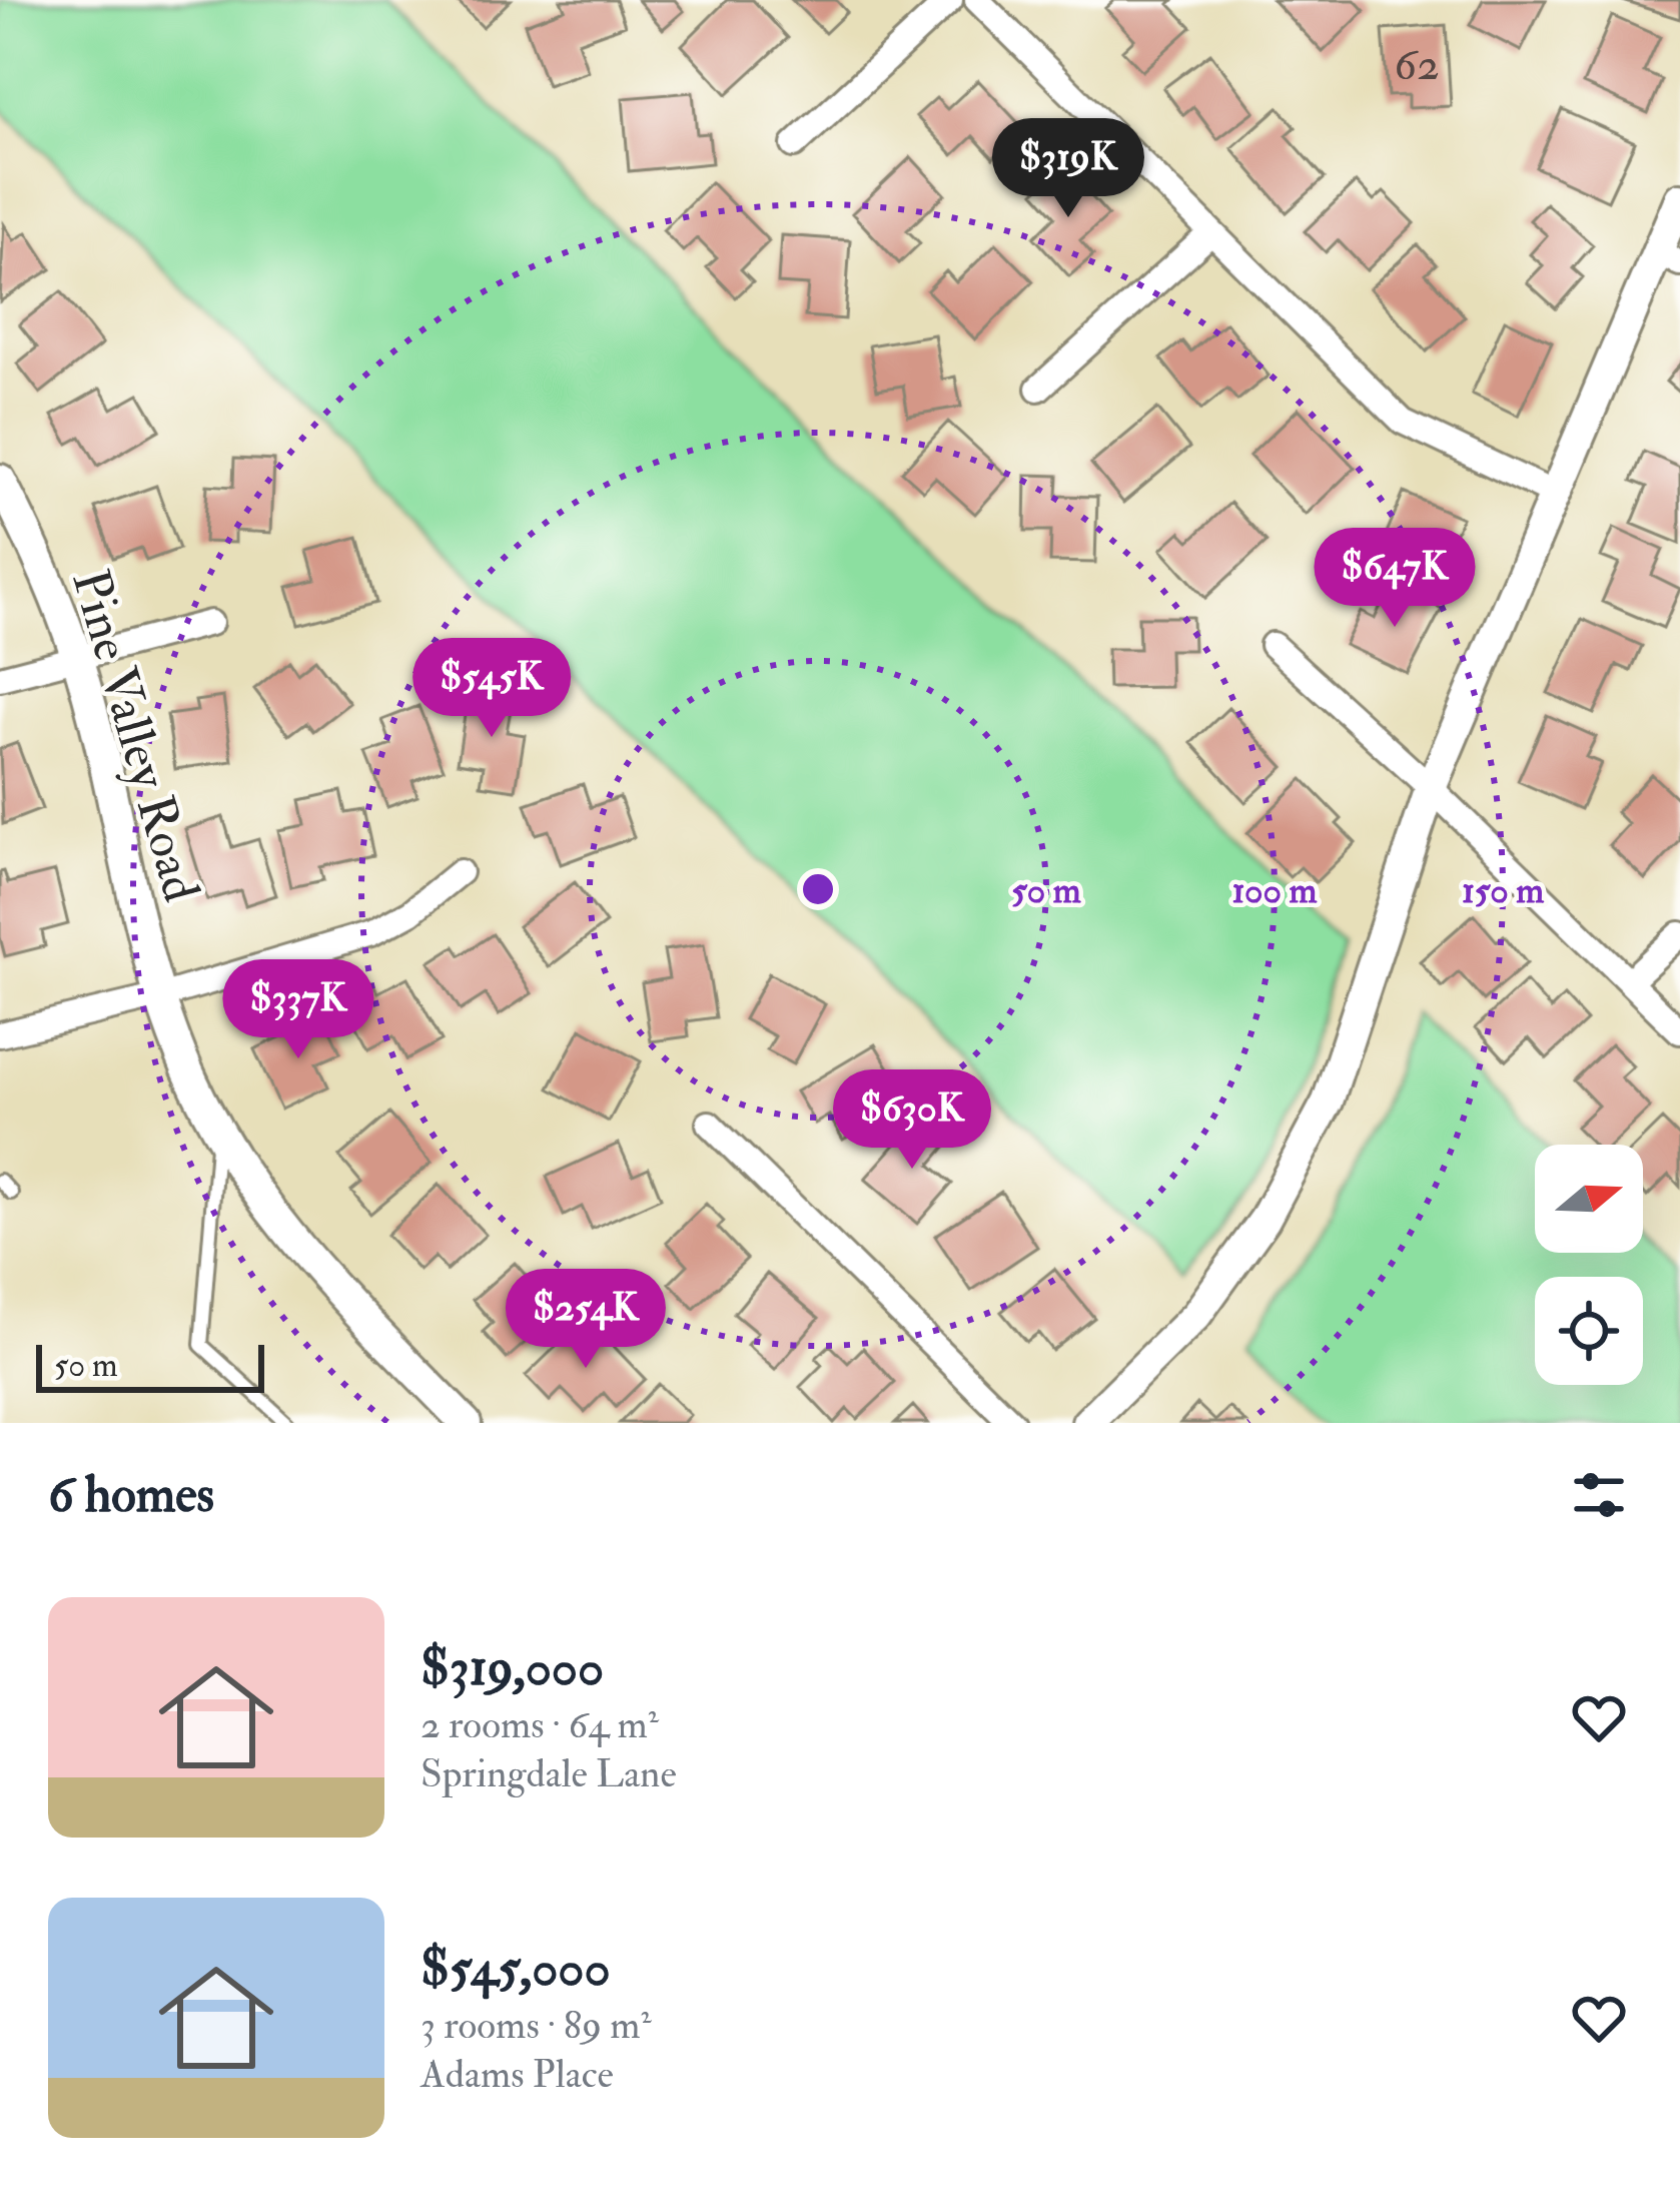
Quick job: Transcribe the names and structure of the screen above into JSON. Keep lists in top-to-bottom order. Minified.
{"streets":{"street":["Pine Valley Road"]},"house_numbers":["62"],"scale_bar":"50 m","north":"right","page":{"price":["$319K","$647K","$545K","$337K","$630K","$254K"],"scale":"50 m","heading":"6 homes","list":[{"name":"$319,000","note":"2 rooms · 64 m² · Springdale Lane"},{"name":"$545,000","note":"3 rooms · 89 m² · Adams Place"}]},"rings":["50 m","100 m","150 m"]}
